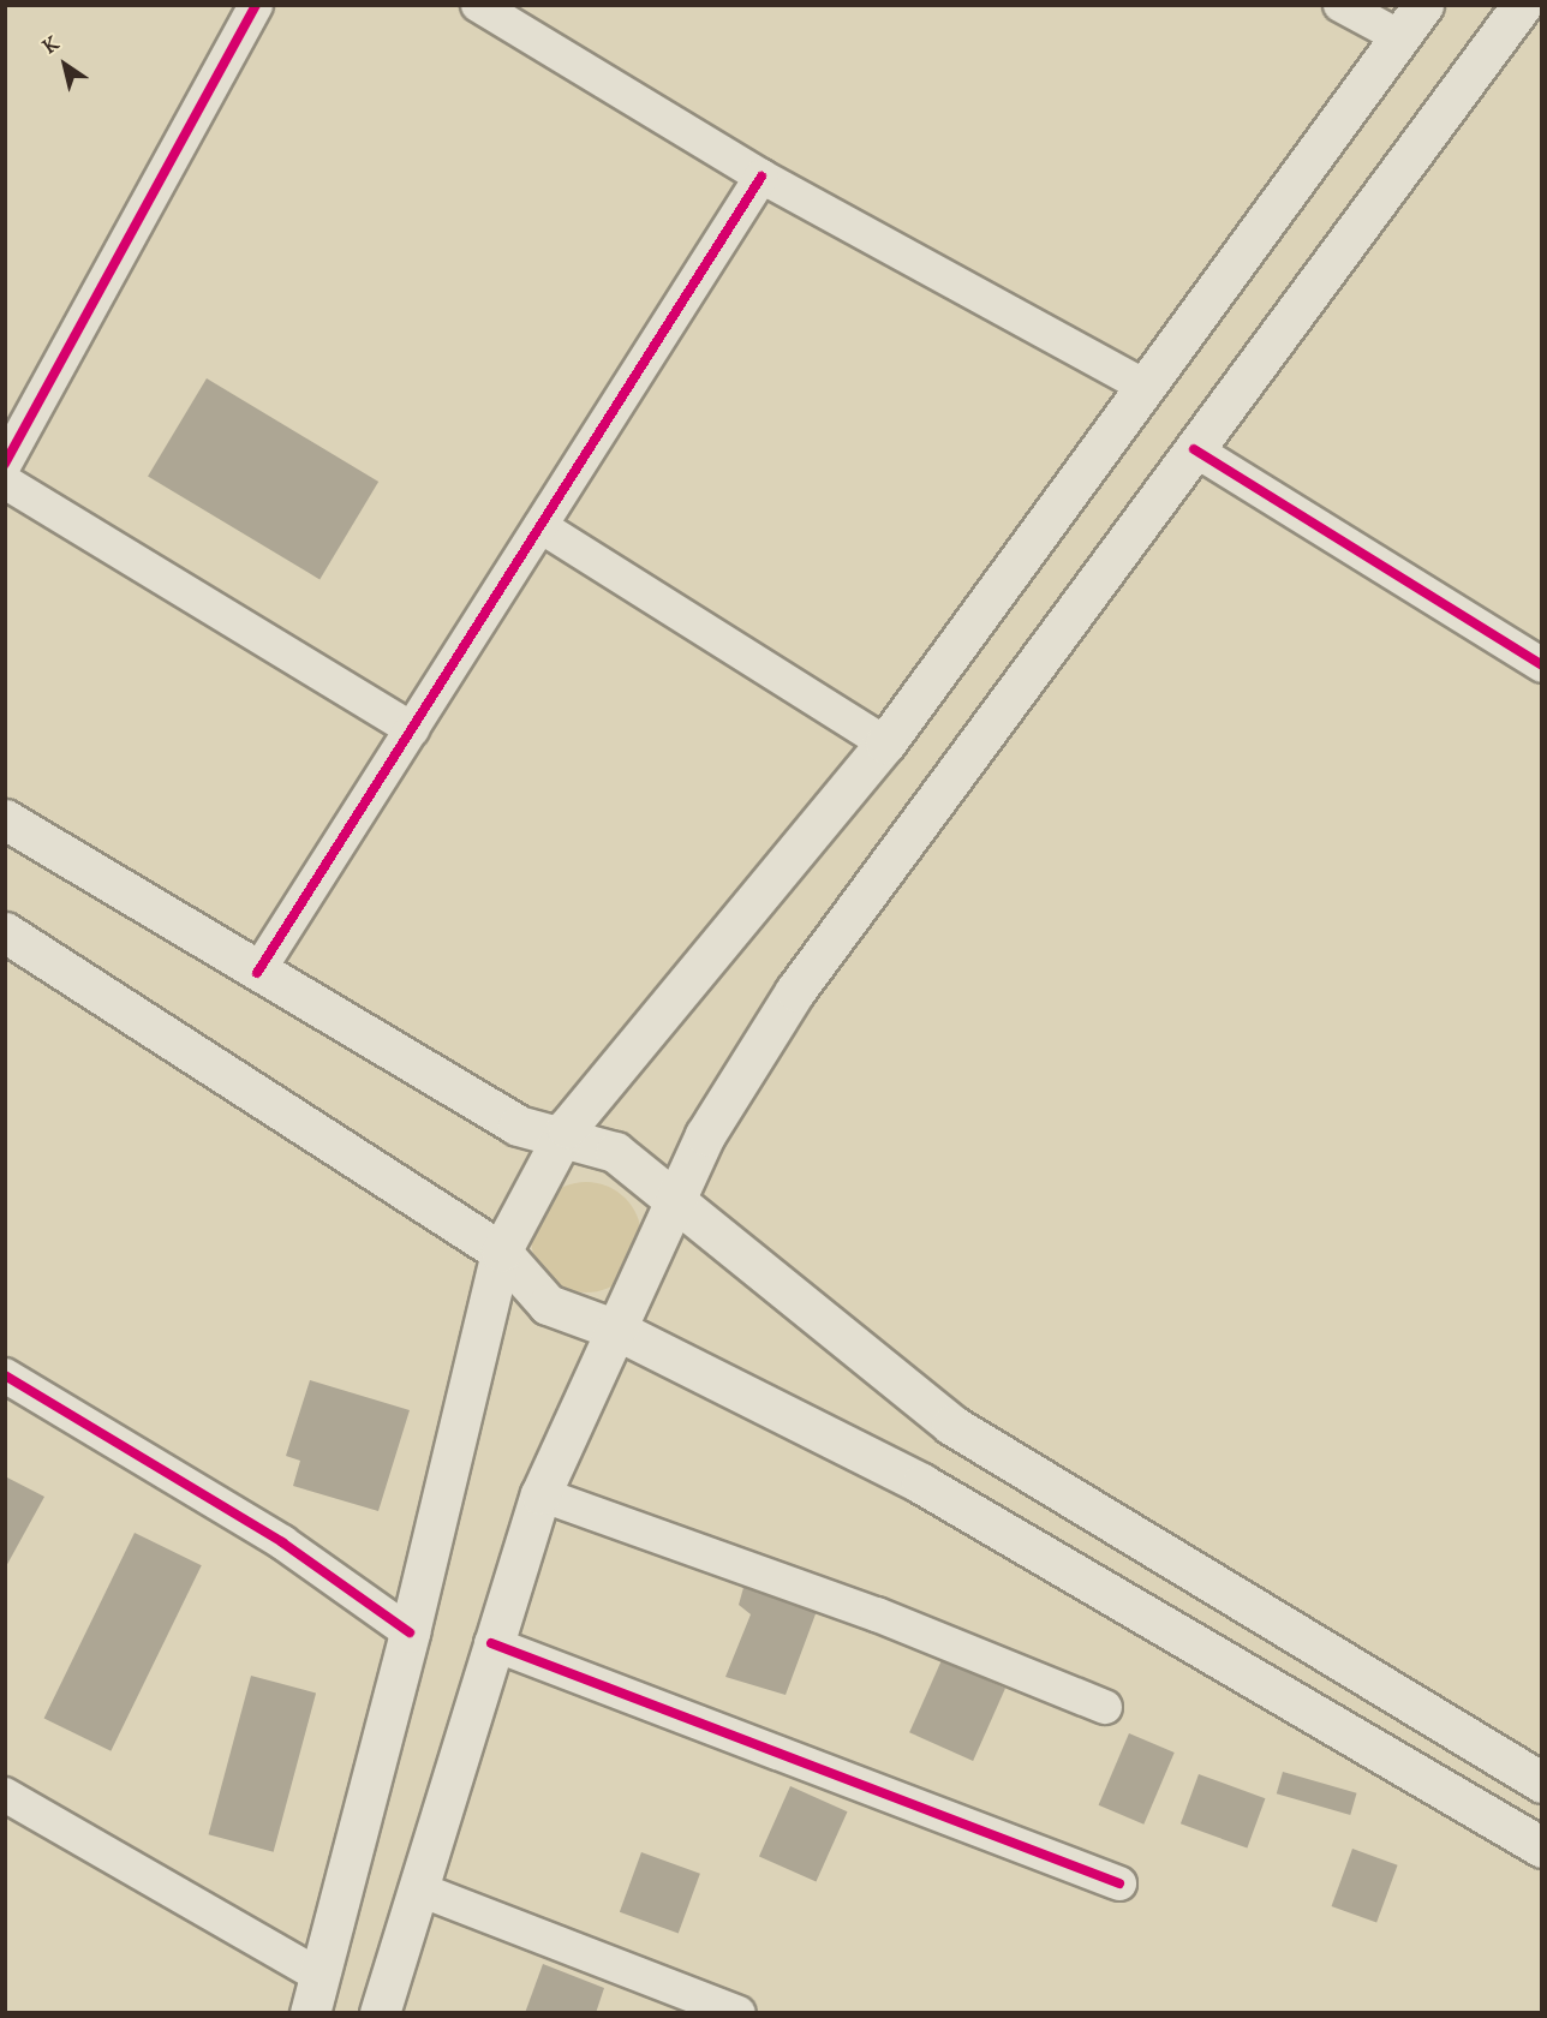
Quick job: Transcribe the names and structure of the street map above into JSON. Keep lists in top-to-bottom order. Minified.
{"north":"top left"}
